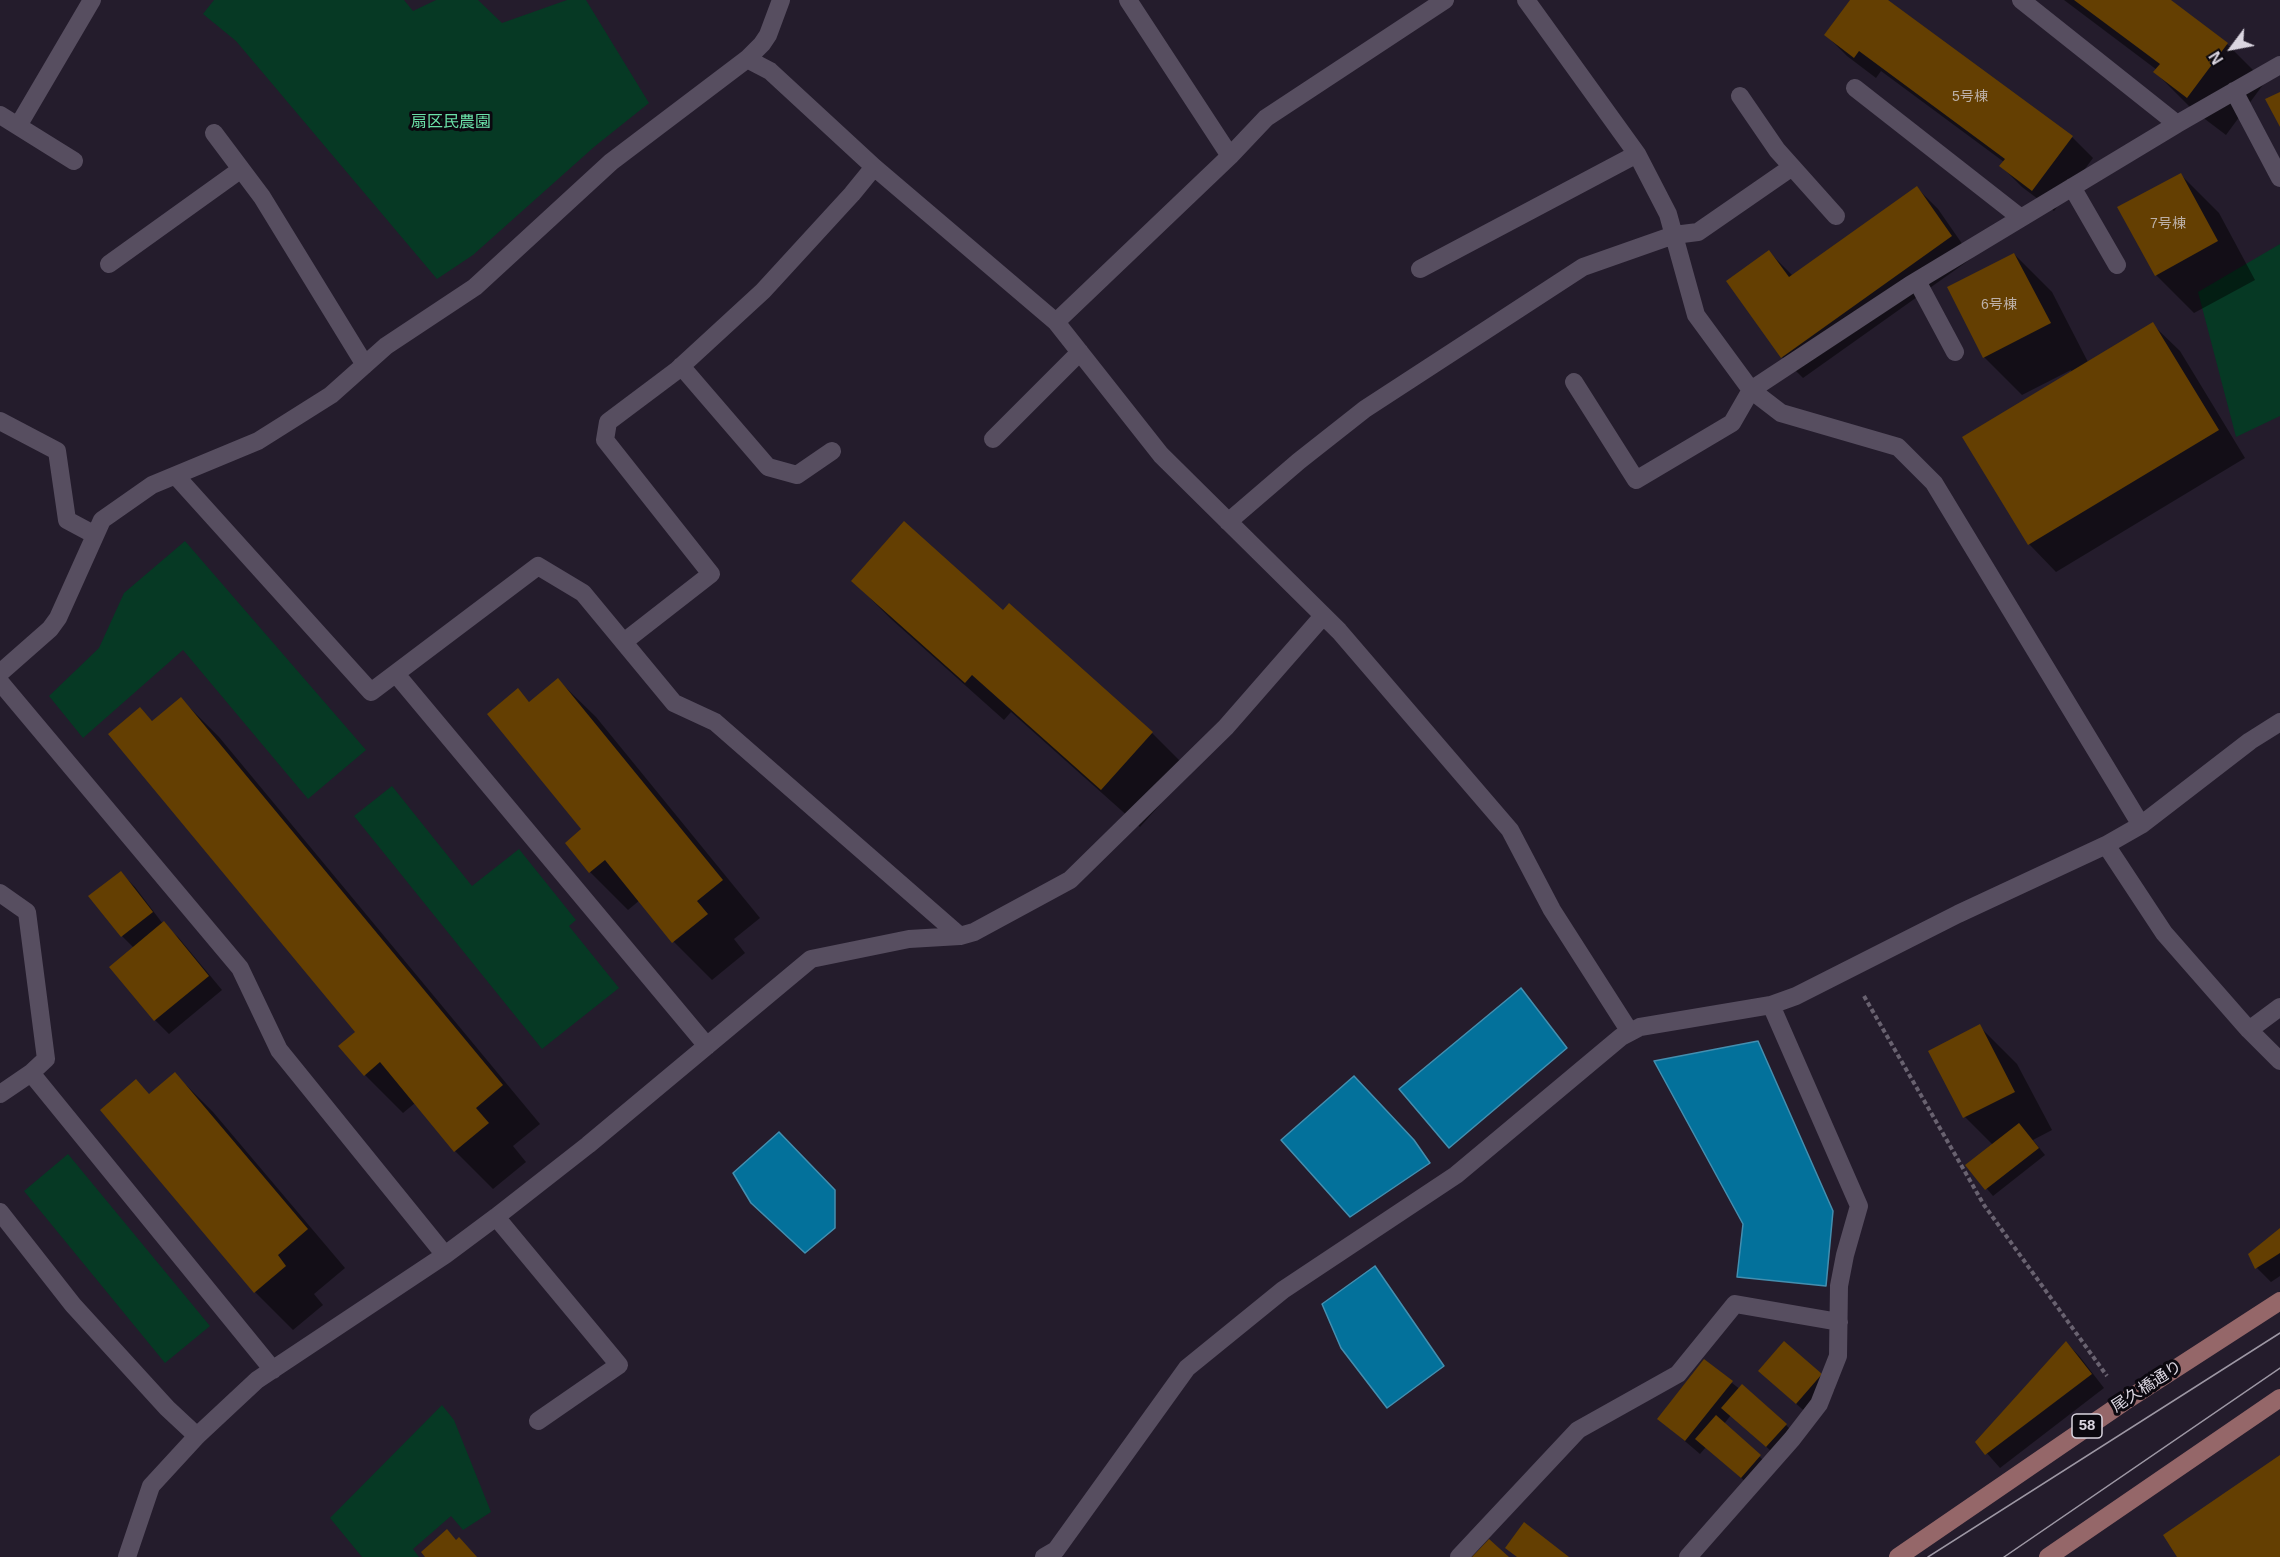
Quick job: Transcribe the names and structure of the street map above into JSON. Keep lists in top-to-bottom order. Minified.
{"streets":{"main road":["尾久橋通り","58"]},"parks":["扇区民農園"],"house_numbers":["5号棟","7号棟","6号棟"],"north":"bottom left"}
